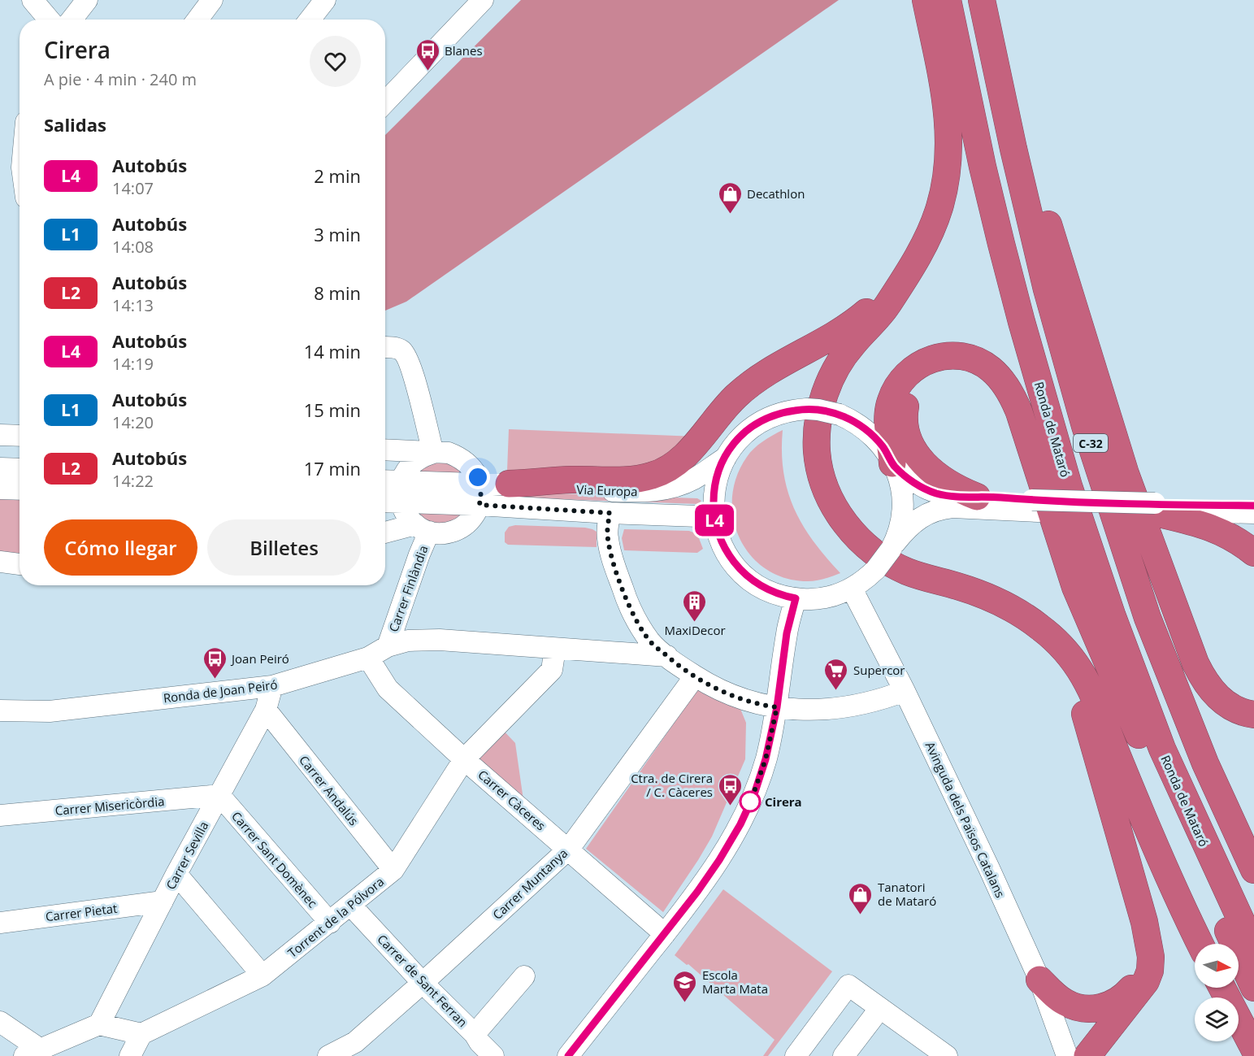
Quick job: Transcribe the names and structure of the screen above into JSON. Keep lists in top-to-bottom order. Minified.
{"streets":{"highway":["Ronda de Mataró","C-32"],"street":["Via Europa","Carrer Finlàndia","Ronda de Joan Peiró","Carrer Andalús","Carrer Càceres","Carrer Misericòrdia","Avinguda dels Països Catalans","Carrer Sevilla","Carrer Sant Domènec","Carrer Muntanya","Carrer Pietat","Torrent de la Pólvora","Carrer de Sant Ferran"]},"crossings":[["Carrer Finlàndia","Ronda de Joan Peiró"],["Ronda de Joan Peiró","Carrer Càceres"],["Ronda de Joan Peiró","Carrer Sevilla"],["Ronda de Joan Peiró","Torrent de la Pólvora"],["Carrer Andalús","Carrer Sevilla"],["Carrer Andalús","Torrent de la Pólvora"],["Carrer Càceres","Carrer Muntanya"],["Carrer Càceres","Torrent de la Pólvora"],["Carrer Misericòrdia","Carrer Sevilla"],["Carrer Misericòrdia","Carrer Sant Domènec"],["Carrer Sevilla","Carrer Sant Domènec"],["Carrer Sevilla","Carrer Pietat"],["Carrer Sant Domènec","Torrent de la Pólvora"],["Carrer Muntanya","Carrer de Sant Ferran"],["Torrent de la Pólvora","Carrer de Sant Ferran"]],"places":{"bus stop":["Blanes","Joan Peiró","Ctra. de Cirera / C. Càceres"],"shop":["Decathlon","Tanatori de Mataró"],"building":["MaxiDecor"],"supermarket":["Supercor"],"other":["Cirera"],"school or university":["Escola Marta Mata"]},"lines":["bus line L4"],"north":"right","page":{"on_map":"L4","heading":[["Cirera","A pie · 4 min · 240 m"],"Salidas"],"list":[{"mark":"L4","name":"Autobús","note":"14:07","value":"2 min"},{"mark":"L1","name":"Autobús","note":"14:08","value":"3 min"},{"mark":"L2","name":"Autobús","note":"14:13","value":"8 min"},{"mark":"L4","name":"Autobús","note":"14:19","value":"14 min"},{"mark":"L1","name":"Autobús","note":"14:20","value":"15 min"},{"mark":"L2","name":"Autobús","note":"14:22","value":"17 min"}],"buttons":["Cómo llegar","Billetes"]}}
